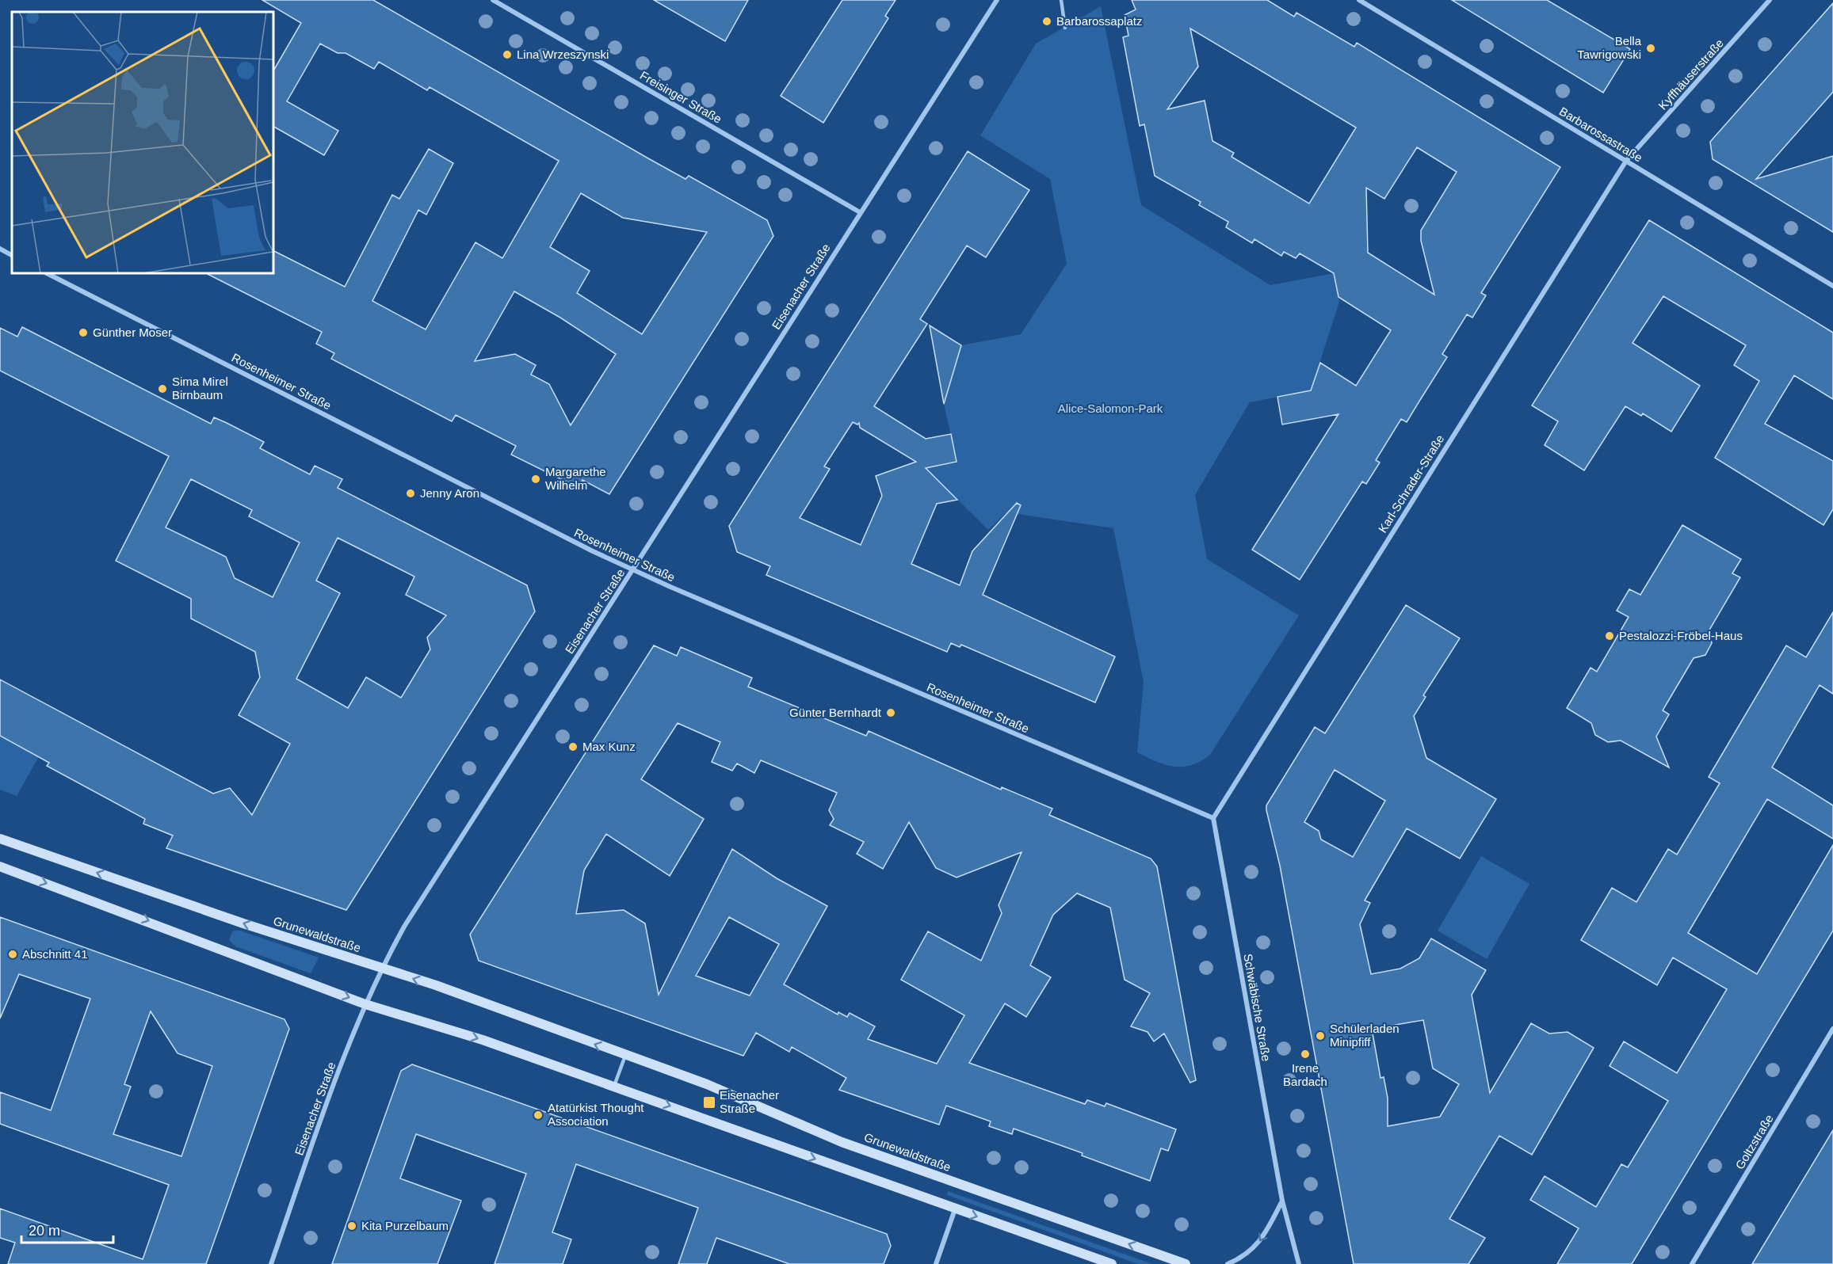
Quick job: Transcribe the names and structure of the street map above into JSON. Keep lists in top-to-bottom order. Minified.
{"streets":{"main road":["Grunewaldstraße"],"street":["Kyffhäuserstraße","Freisinger Straße","Barbarossastraße","Eisenacher Straße","Rosenheimer Straße","Karl-Schrader-Straße","Schwäbische Straße","Goltzstraße"]},"crossings":[["Kyffhäuserstraße","Barbarossastraße"],["Kyffhäuserstraße","Karl-Schrader-Straße"],["Freisinger Straße","Eisenacher Straße"],["Barbarossastraße","Karl-Schrader-Straße"],["Eisenacher Straße","Rosenheimer Straße"],["Eisenacher Straße","Grunewaldstraße"],["Rosenheimer Straße","Karl-Schrader-Straße"],["Rosenheimer Straße","Schwäbische Straße"],["Karl-Schrader-Straße","Schwäbische Straße"]],"parks":["Alice-Salomon-Park"],"places":{"other":["Barbarossaplatz","Bella Tawrigowski","Lina Wrzeszynski","Günther Moser","Sima Mirel Birnbaum","Margarethe Wilhelm","Jenny Aron","Pestalozzi-Fröbel-Haus","Günter Bernhardt","Max Kunz","Abschnitt 41","Schülerladen Minipfiff","Irene Bardach","Atatürkist Thought Association","Kita Purzelbaum"],"transit":["Eisenacher Straße"]},"scale_bar":"20 m"}
